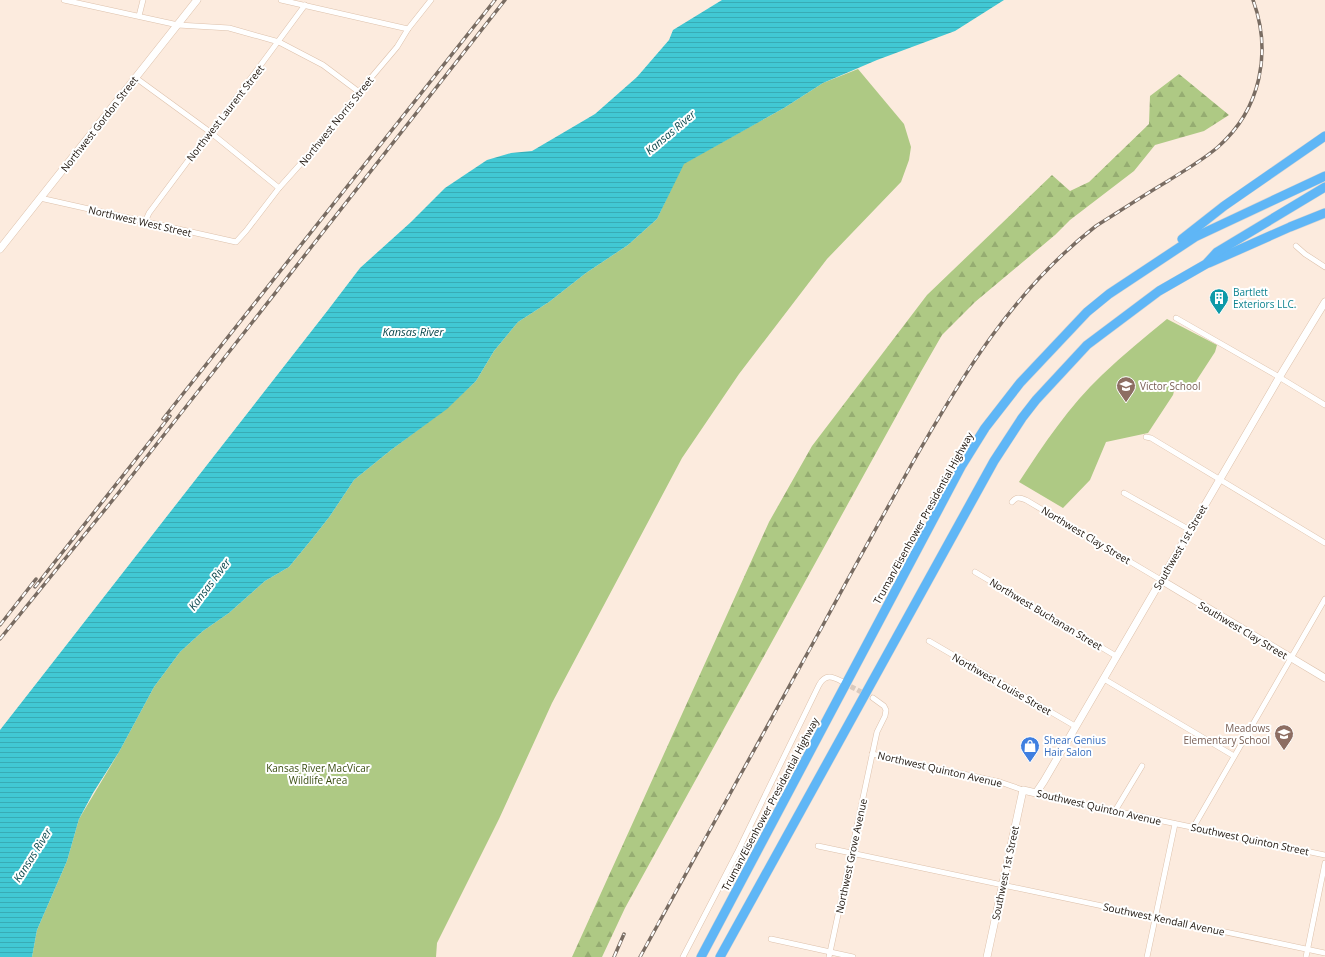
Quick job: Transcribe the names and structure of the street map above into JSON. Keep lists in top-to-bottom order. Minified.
{"streets":{"highway":["Truman/Eisenhower Presidential Highway"],"street":["Northwest Laurent Street","Northwest Norris Street","Northwest Gordon Street","Northwest West Street","Northwest Clay Street","Southwest 1st Street","Northwest Buchanan Street","Southwest Clay Street","Northwest Louise Street","Northwest Quinton Avenue","Southwest Quinton Avenue","Southwest Quinton Street","Northwest Grove Avenue","Southwest Kendall Avenue"]},"crossings":[["Northwest Laurent Street","Northwest West Street"],["Northwest Norris Street","Northwest West Street"],["Northwest Gordon Street","Northwest West Street"],["Northwest Clay Street","Southwest 1st Street"],["Northwest Clay Street","Southwest Clay Street"],["Southwest 1st Street","Northwest Buchanan Street"],["Southwest 1st Street","Southwest Clay Street"],["Southwest 1st Street","Northwest Louise Street"],["Southwest 1st Street","Northwest Quinton Avenue"],["Southwest 1st Street","Southwest Quinton Avenue"],["Southwest 1st Street","Southwest Kendall Avenue"],["Northwest Quinton Avenue","Southwest Quinton Avenue"],["Northwest Quinton Avenue","Northwest Grove Avenue"],["Southwest Quinton Avenue","Southwest Quinton Street"],["Northwest Grove Avenue","Southwest Kendall Avenue"]],"water":["Kansas River"],"parks":["Kansas River MacVicar Wildlife Area"],"places":{"building":["Bartlett Exteriors LLC."],"school or university":["Victor School","Meadows Elementary School"],"shop":["Shear Genius Hair Salon"]}}
